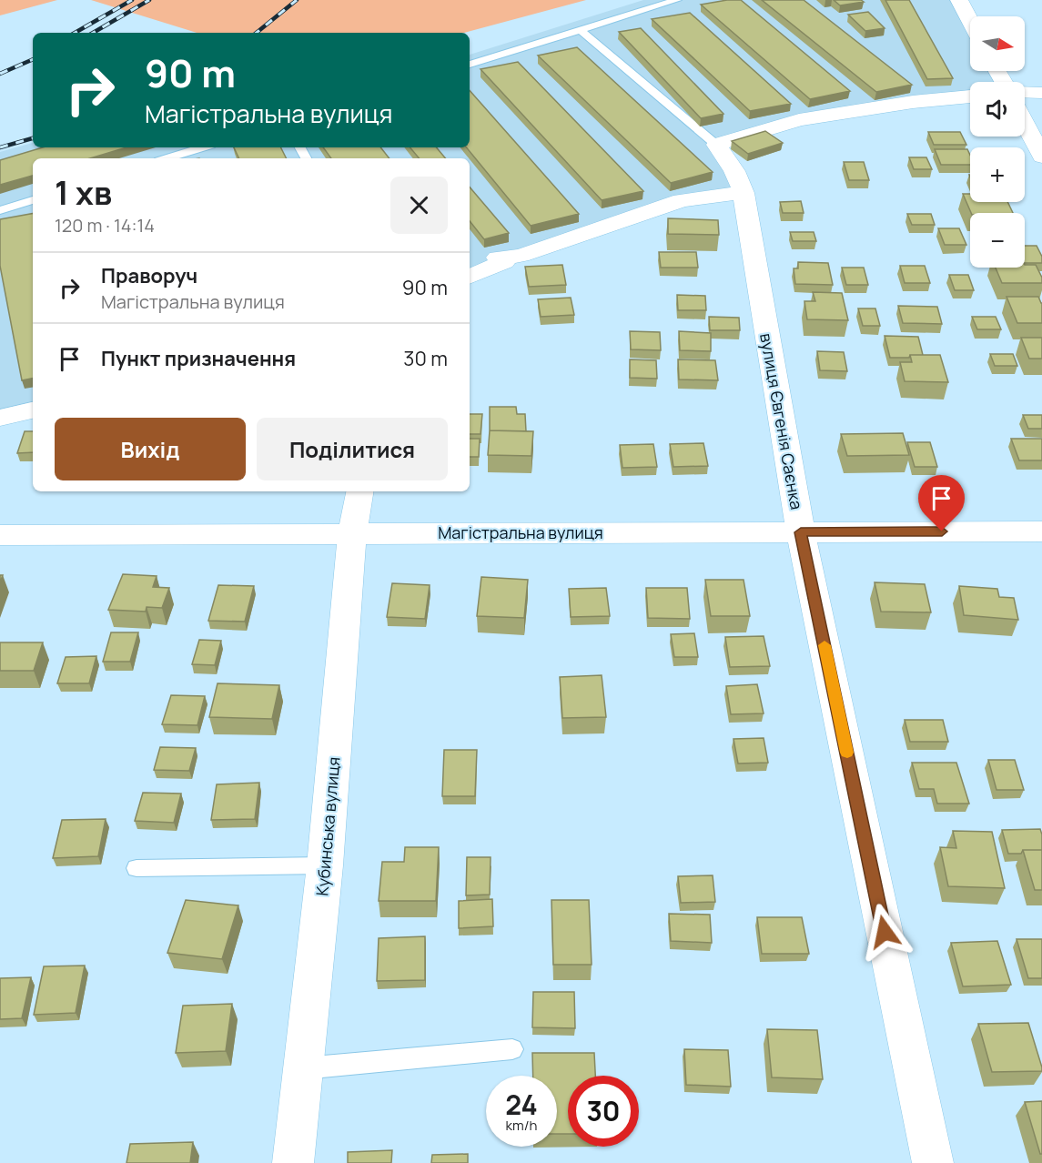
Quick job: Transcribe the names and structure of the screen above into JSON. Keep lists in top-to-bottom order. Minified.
{"streets":{"street":["вулиця Євгенія Саєнка","Магістральна вулиця","Кубинська вулиця"]},"crossings":[["вулиця Євгенія Саєнка","Магістральна вулиця"],["Магістральна вулиця","Кубинська вулиця"]],"north":"right","page":{"map_buttons":["+","−"],"turn":["90 m","Магістральна вулиця"],"heading":["1 хв","120 m · 14:14"],"list":[{"name":"Праворуч","note":"Магістральна вулиця","value":"90 m"},{"name":"Пункт призначення","value":"30 m"}],"buttons":["Вихід","Поділитися"],"speed":"24 km/h","limit":"30"}}
